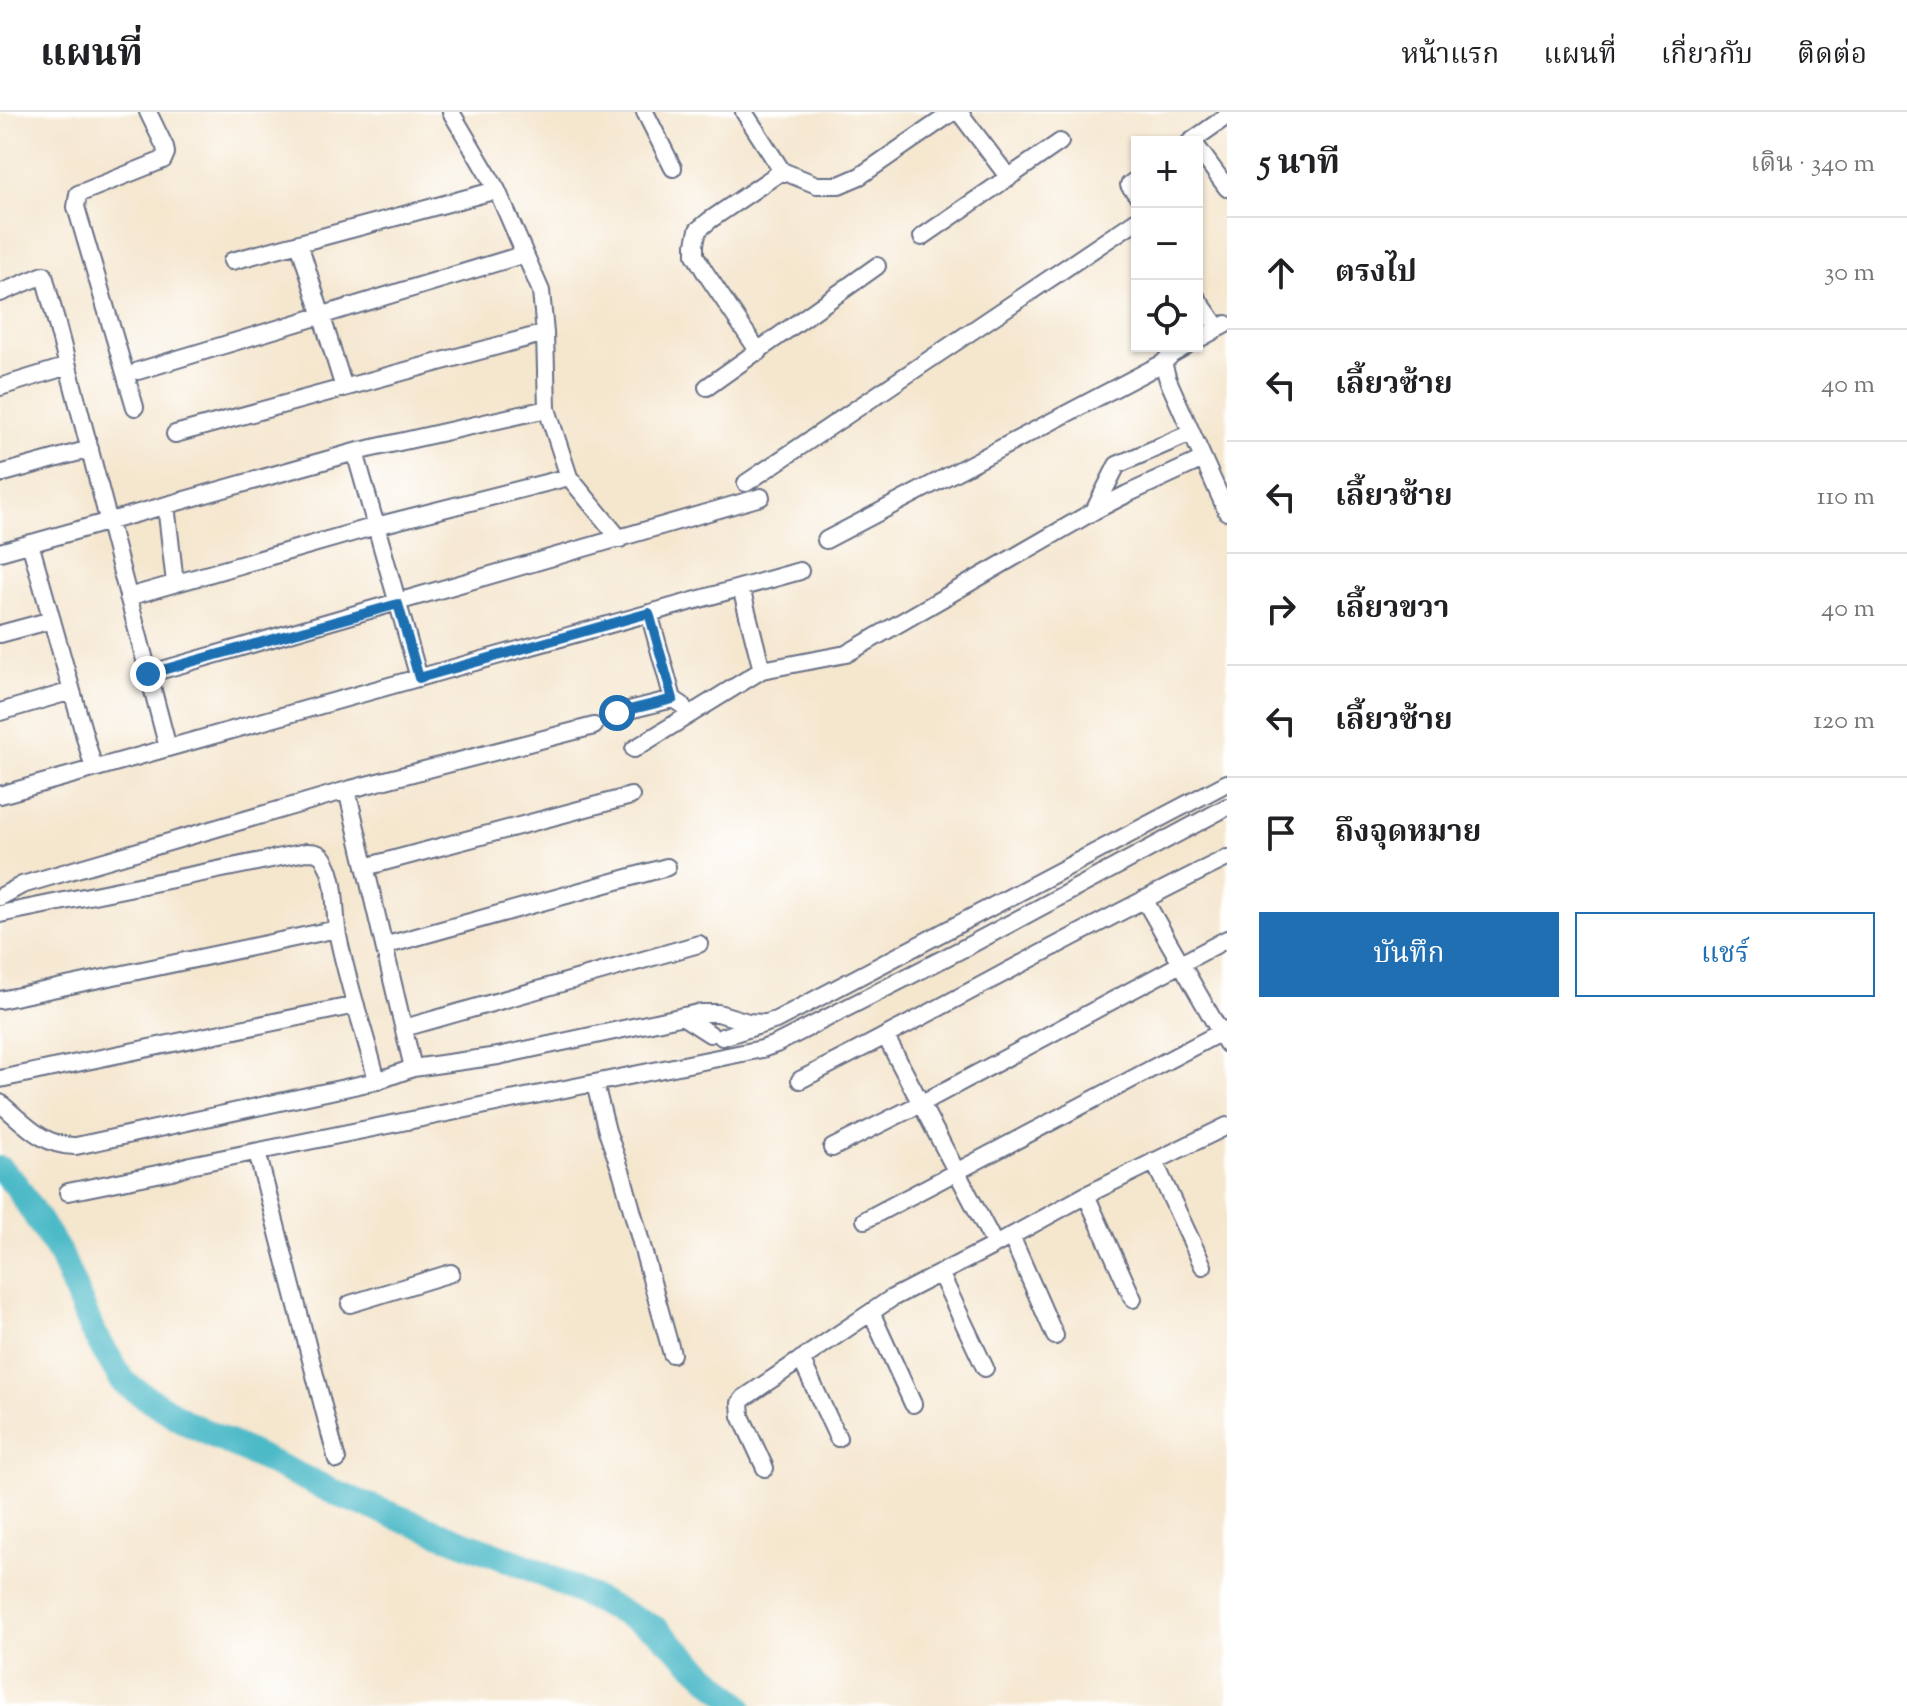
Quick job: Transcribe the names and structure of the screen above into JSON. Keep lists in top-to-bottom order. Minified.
{"page":{"header":"แผนที่","nav":["หน้าแรก","แผนที่","เกี่ยวกับ","ติดต่อ"],"heading":["5 นาที","เดิน · 340 m"],"map_buttons":["+","−"],"list":[["ตรงไป","30 m"],["เลี้ยวซ้าย","40 m"],["เลี้ยวซ้าย","110 m"],["เลี้ยวขวา","40 m"],["เลี้ยวซ้าย","120 m"],"ถึงจุดหมาย"],"buttons":["บันทึก","แชร์"]}}
